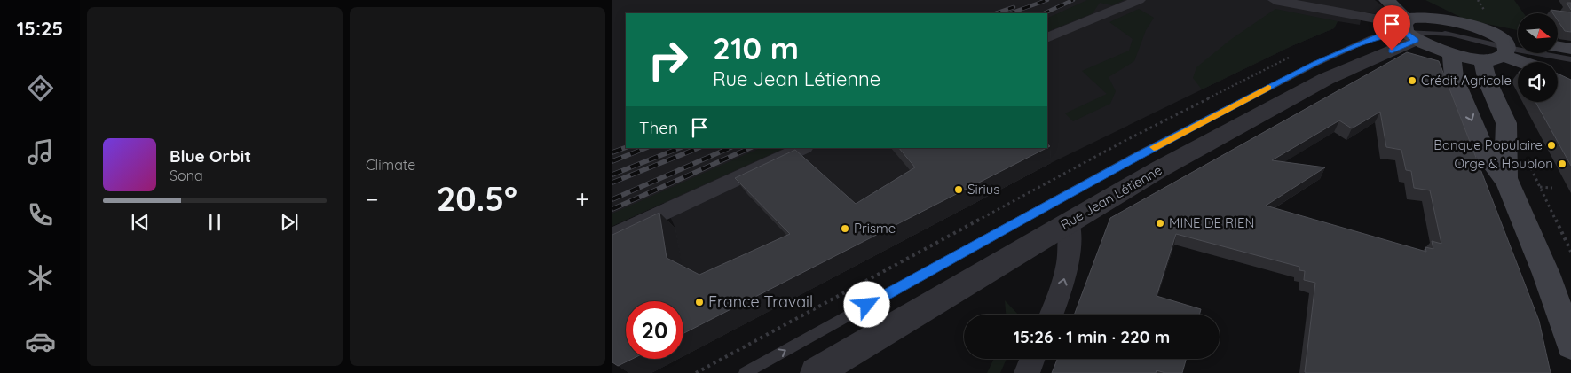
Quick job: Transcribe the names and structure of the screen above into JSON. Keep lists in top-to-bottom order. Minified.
{"streets":{"street":["Rue Jean Létienne"]},"places":["Crédit Agricole","Banque Populaire","Orge & Houblon","Sirius","MINE DE RIEN","Prisme","France Travail"],"north":"right","page":{"tabs":"15:25","tile":"Climate","turn":["210 m","Rue Jean Létienne"],"then":"Then","song":["Blue Orbit","Sona"],"heat":["−","20.5°","+"],"limit":"20","trip":"15:26 · 1 min · 220 m"}}
